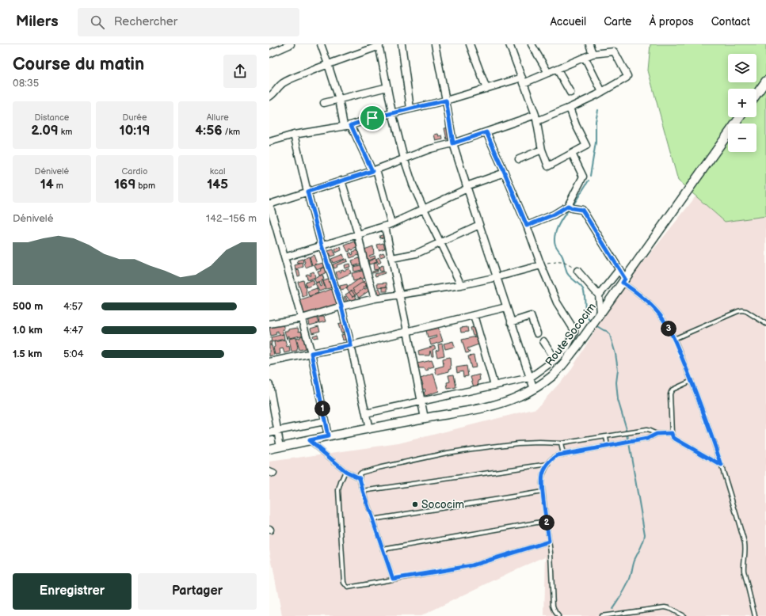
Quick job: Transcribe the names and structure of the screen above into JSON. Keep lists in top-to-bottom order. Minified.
{"streets":{"street":["Route Sococim"]},"places":["Sococim"],"page":{"header":"Milers","search":"Rechercher","nav":["Accueil","Carte","À propos","Contact"],"heading":["Course du matin","08:35"],"map_buttons":["+","−"],"stats":[["Distance","2.09 km"],["Durée","10:19"],["Allure","4:56 /km"],["Dénivelé","14 m"],["Cardio","169 bpm"],["kcal","145"]],"chart":["Dénivelé","142–156 m"],"list":[{"name":"500 m","note":"4:57"},{"name":"1.0 km","note":"4:47"},{"name":"1.5 km","note":"5:04"}],"pins":["3","1","2"],"buttons":["Enregistrer","Partager"]}}
